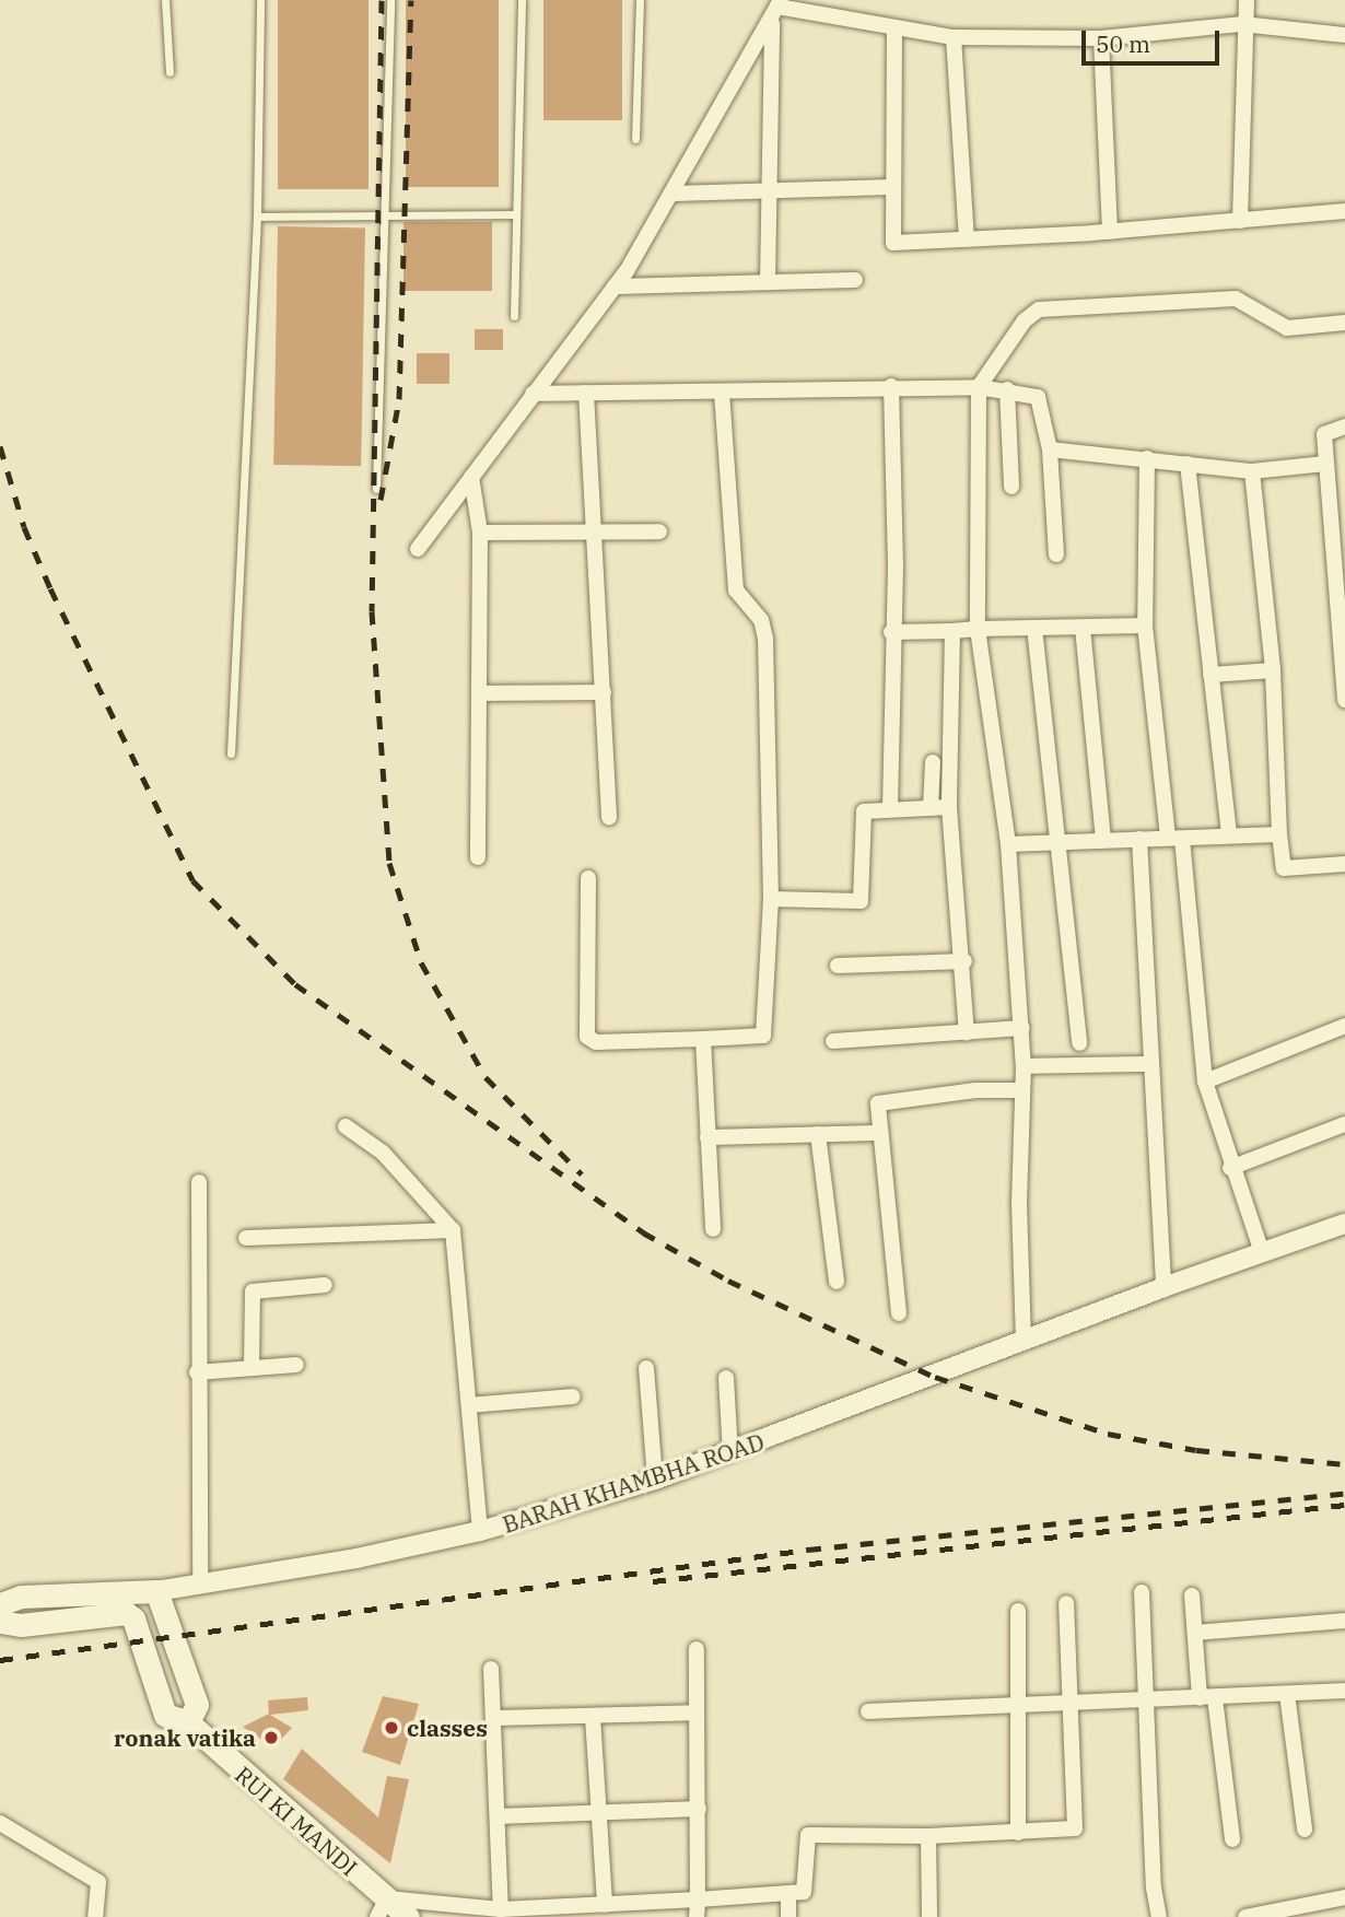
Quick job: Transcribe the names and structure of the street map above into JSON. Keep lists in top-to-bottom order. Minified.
{"streets":{"main road":["RUI KI MANDI"],"street":["BARAH KHAMBHA ROAD"]},"places":["classes","ronak vatika"],"scale_bar":"50 m"}
